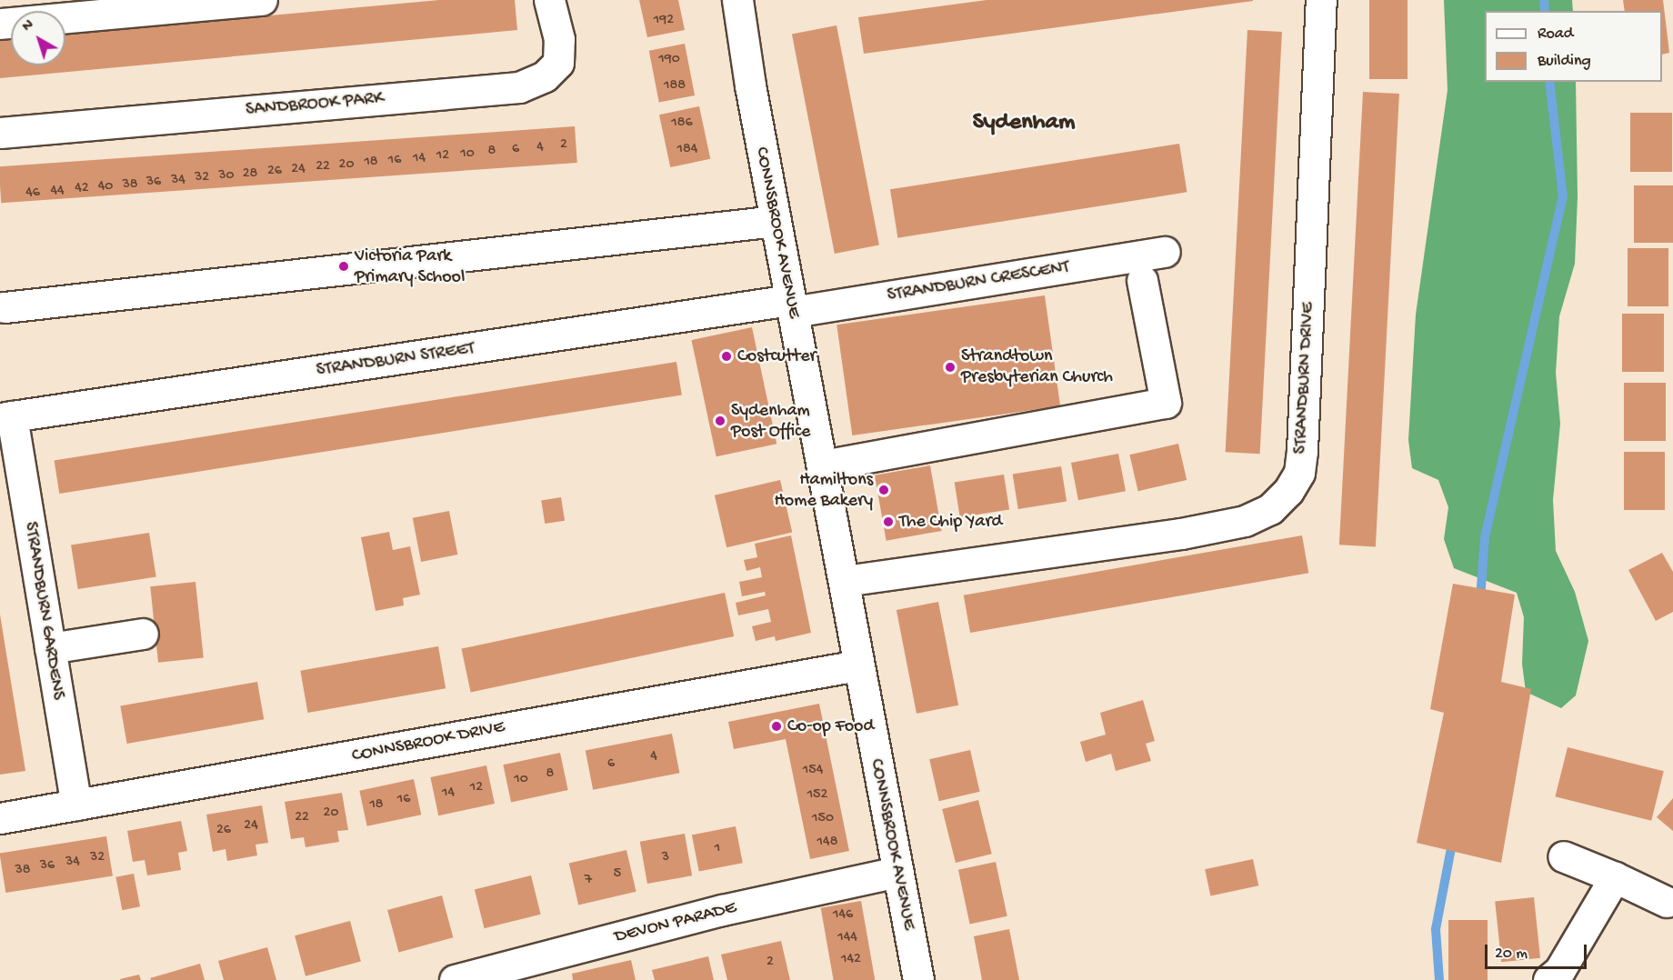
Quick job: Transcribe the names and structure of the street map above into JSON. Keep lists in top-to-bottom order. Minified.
{"streets":{"street":["SANDBROOK PARK","CONNSBROOK AVENUE","STRANDBURN CRESCENT","STRANDBURN STREET","STRANDBURN DRIVE","STRANDBURN GARDENS","CONNSBROOK DRIVE","DEVON PARADE"]},"crossings":[["CONNSBROOK AVENUE","STRANDBURN CRESCENT"],["CONNSBROOK AVENUE","STRANDBURN STREET"],["CONNSBROOK AVENUE","STRANDBURN DRIVE"],["CONNSBROOK AVENUE","CONNSBROOK DRIVE"],["CONNSBROOK AVENUE","DEVON PARADE"],["STRANDBURN CRESCENT","STRANDBURN STREET"],["STRANDBURN STREET","STRANDBURN GARDENS"],["STRANDBURN GARDENS","CONNSBROOK DRIVE"]],"districts":["Sydenham"],"places":["Victoria Park Primary School","Costcutter","Strandtown Presbyterian Church","Sydenham Post Office","Hamiltons Home Bakery","The Chip Yard","Co-op Food"],"house_numbers":["192","190","188","186","2","4","6","184","8","10","12","14","16","18","20","22","24","26","28","30","32","34","36","38","40","42","44","46","4","6","154","8","10","12","14","152","16","18","20","22","150","24","26","148","1","32","3","34","36","38","5","7","146","144","142","2"],"legend":["Road","Building"],"scale_bar":"20 m","north":"top left"}
